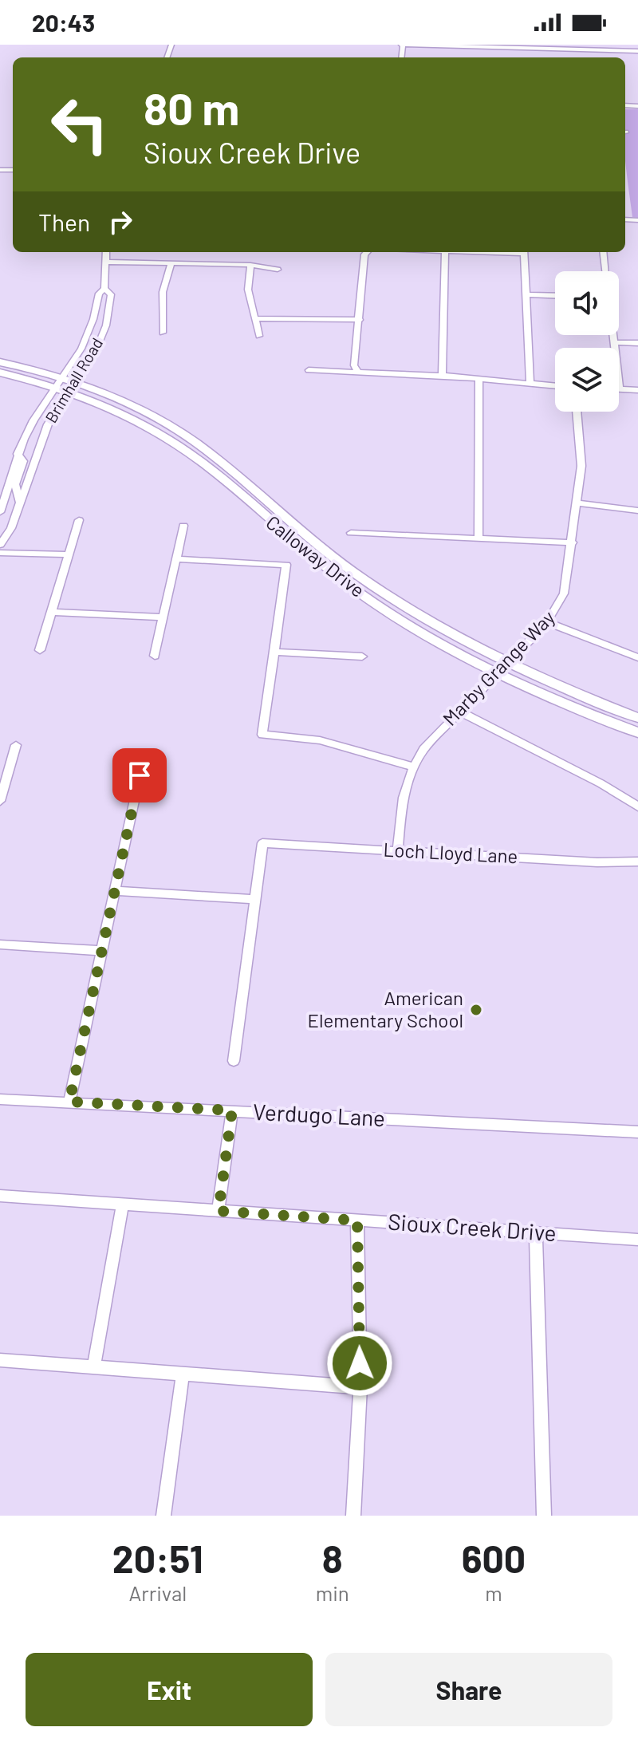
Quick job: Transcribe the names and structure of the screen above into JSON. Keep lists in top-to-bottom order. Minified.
{"streets":{"main road":["Calloway Drive"],"street":["Brimhall Road","Marby Grange Way","Loch Lloyd Lane","Verdugo Lane","Sioux Creek Drive"]},"crossings":[["Brimhall Road","Calloway Drive"],["Calloway Drive","Marby Grange Way"],["Marby Grange Way","Loch Lloyd Lane"]],"places":["American Elementary School"],"page":{"status":"20:43","turn":["80 m","Sioux Creek Drive"],"then":"Then","eta":["20:51","Arrival","8","min","600","m"],"buttons":["Exit","Share"]}}
